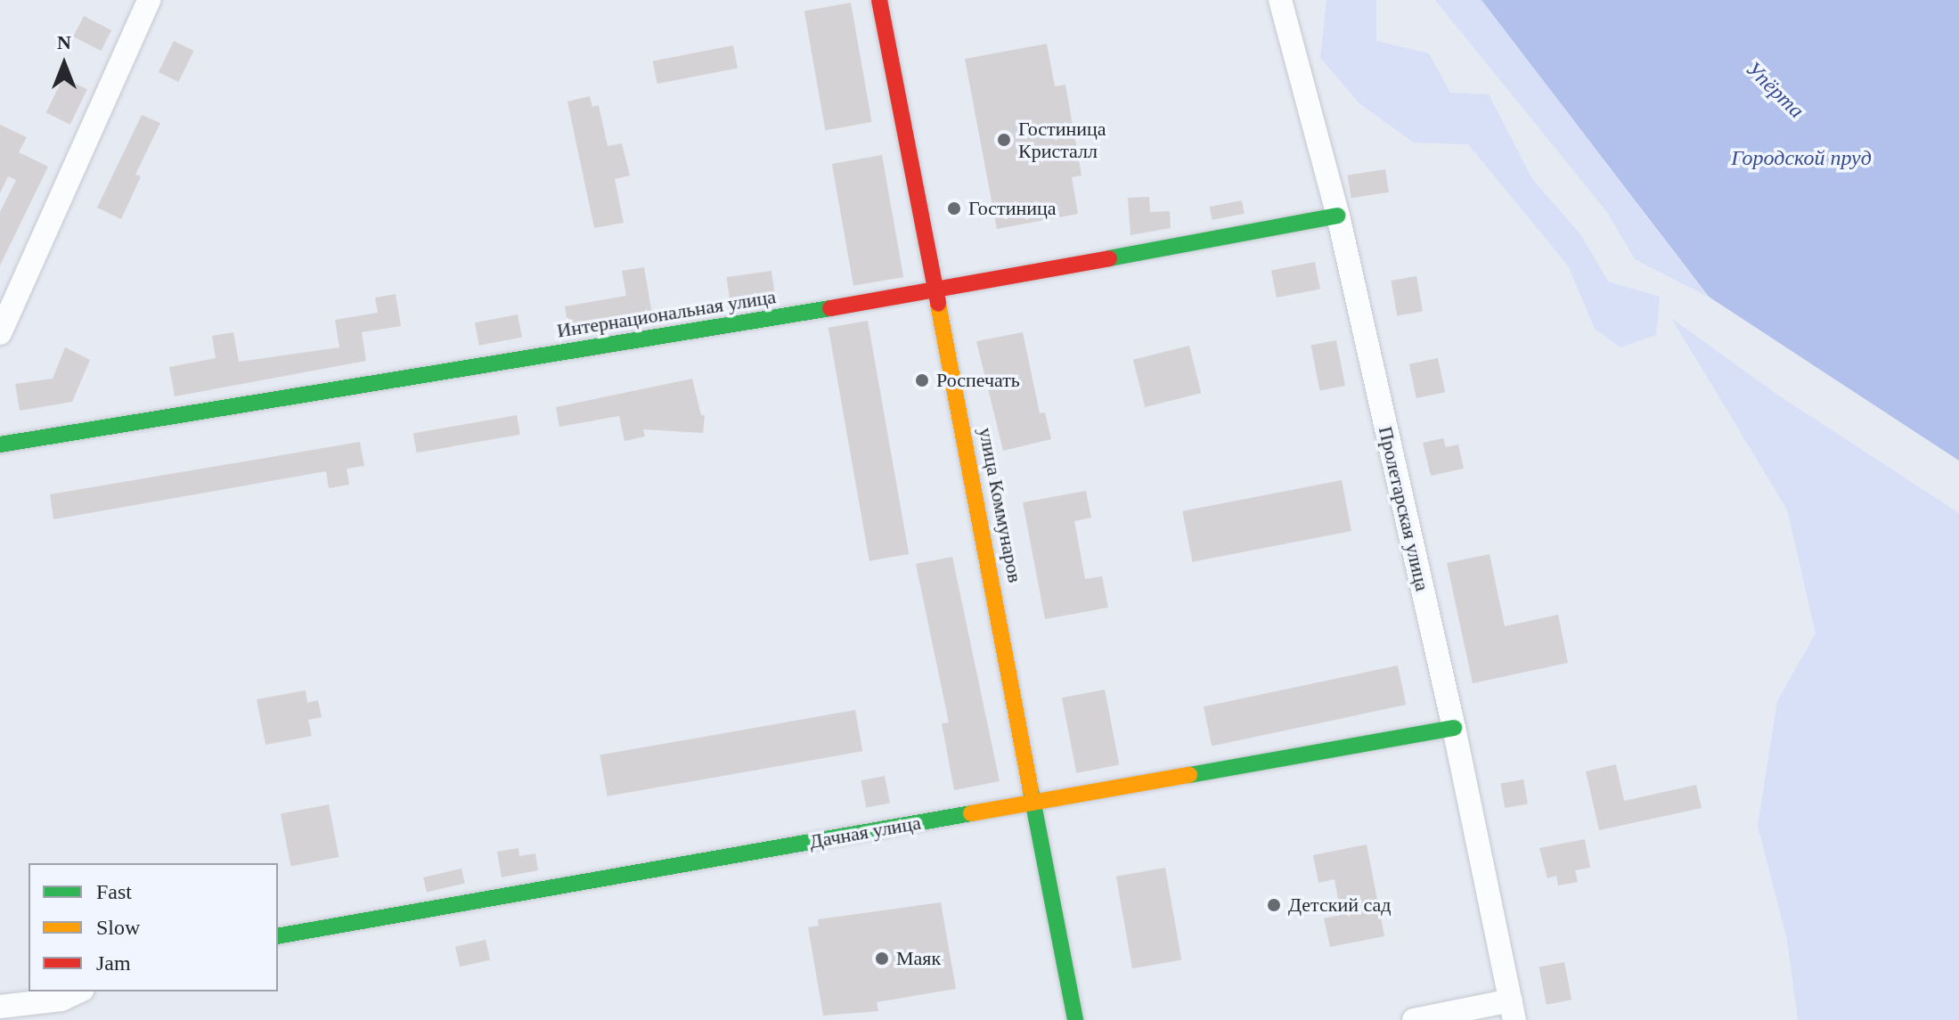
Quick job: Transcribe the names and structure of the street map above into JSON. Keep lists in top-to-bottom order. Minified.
{"streets":{"street":["Интернациональная улица","улица Коммунаров","Пролетарская улица","Дачная улица"]},"crossings":[["Интернациональная улица","улица Коммунаров"],["Интернациональная улица","Пролетарская улица"],["улица Коммунаров","Дачная улица"],["Пролетарская улица","Дачная улица"]],"water":["Упёрта","Городской пруд"],"places":["Гостиница Кристалл","Гостиница","Роспечать","Детский сад","Маяк"],"legend":["Fast","Slow","Jam"],"north":"top"}
